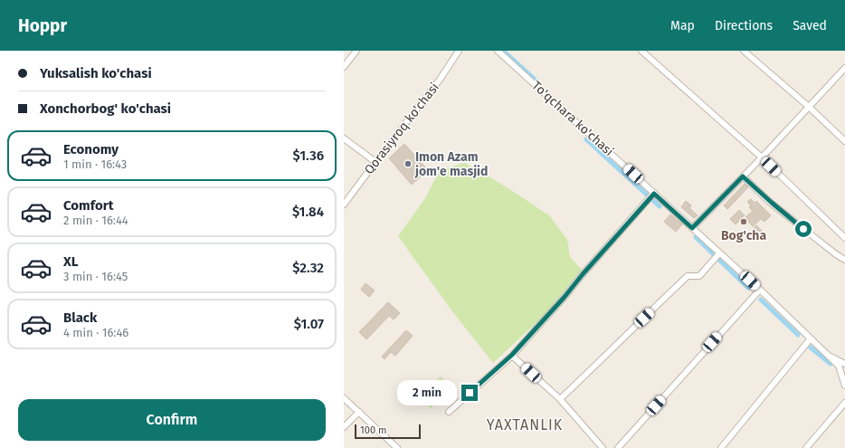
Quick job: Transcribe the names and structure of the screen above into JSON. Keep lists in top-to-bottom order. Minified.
{"streets":{"street":["To'qchara ko'chasi","Qorasiyroq ko'chasi"]},"districts":["YAXTANLIK"],"places":["Imon Azam jom'e masjid","Bog'cha"],"scale_bar":"100 m","page":{"header":"Hoppr","nav":["Map","Directions","Saved"],"banner":["Yuksalish ko'chasi","Xonchorbog' ko'chasi"],"list":[{"name":"Economy","note":"1 min · 16:43","value":"$1.36"},{"name":"Comfort","note":"2 min · 16:44","value":"$1.84"},{"name":"XL","note":"3 min · 16:45","value":"$2.32"},{"name":"Black","note":"4 min · 16:46","value":"$1.07"}],"bubble":"2 min","buttons":"Confirm","scale":"100 m"}}
